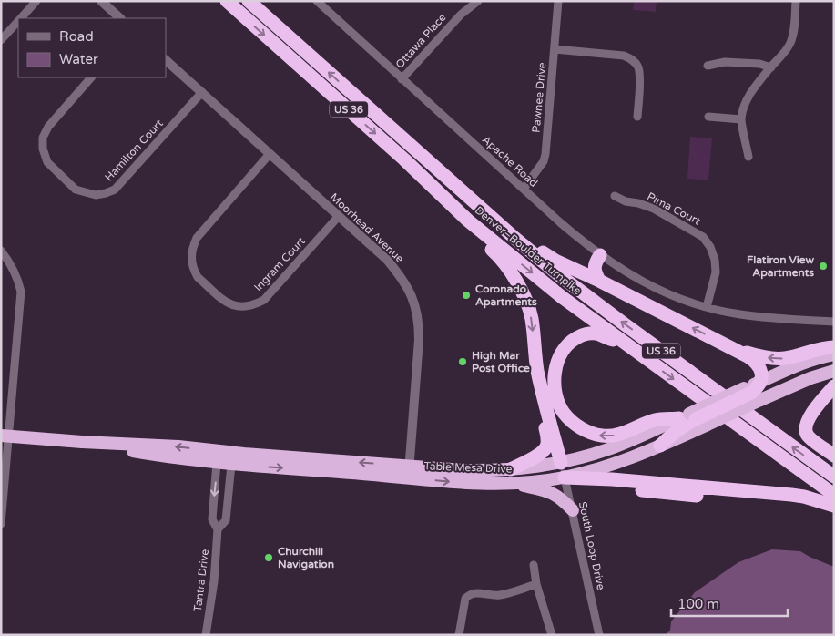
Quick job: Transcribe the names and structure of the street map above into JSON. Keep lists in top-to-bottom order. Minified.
{"streets":{"highway":["US 36","Denver–Boulder Turnpike","Table Mesa Drive"],"street":["Ottawa Place","Pawnee Drive","Hamilton Court","Apache Road","Pima Court","Moorhead Avenue","Ingram Court","South Loop Drive","Tantra Drive"]},"crossings":[["Ottawa Place","Apache Road"],["Pawnee Drive","Apache Road"],["Hamilton Court","Moorhead Avenue"],["Apache Road","Pima Court"],["Moorhead Avenue","Ingram Court"],["Moorhead Avenue","Table Mesa Drive"],["Table Mesa Drive","South Loop Drive"],["Table Mesa Drive","Tantra Drive"]],"places":["Flatiron View Apartments","Coronado Apartments","High Mar Post Office","Churchill Navigation"],"legend":["Road","Water"],"scale_bar":"100 m"}
